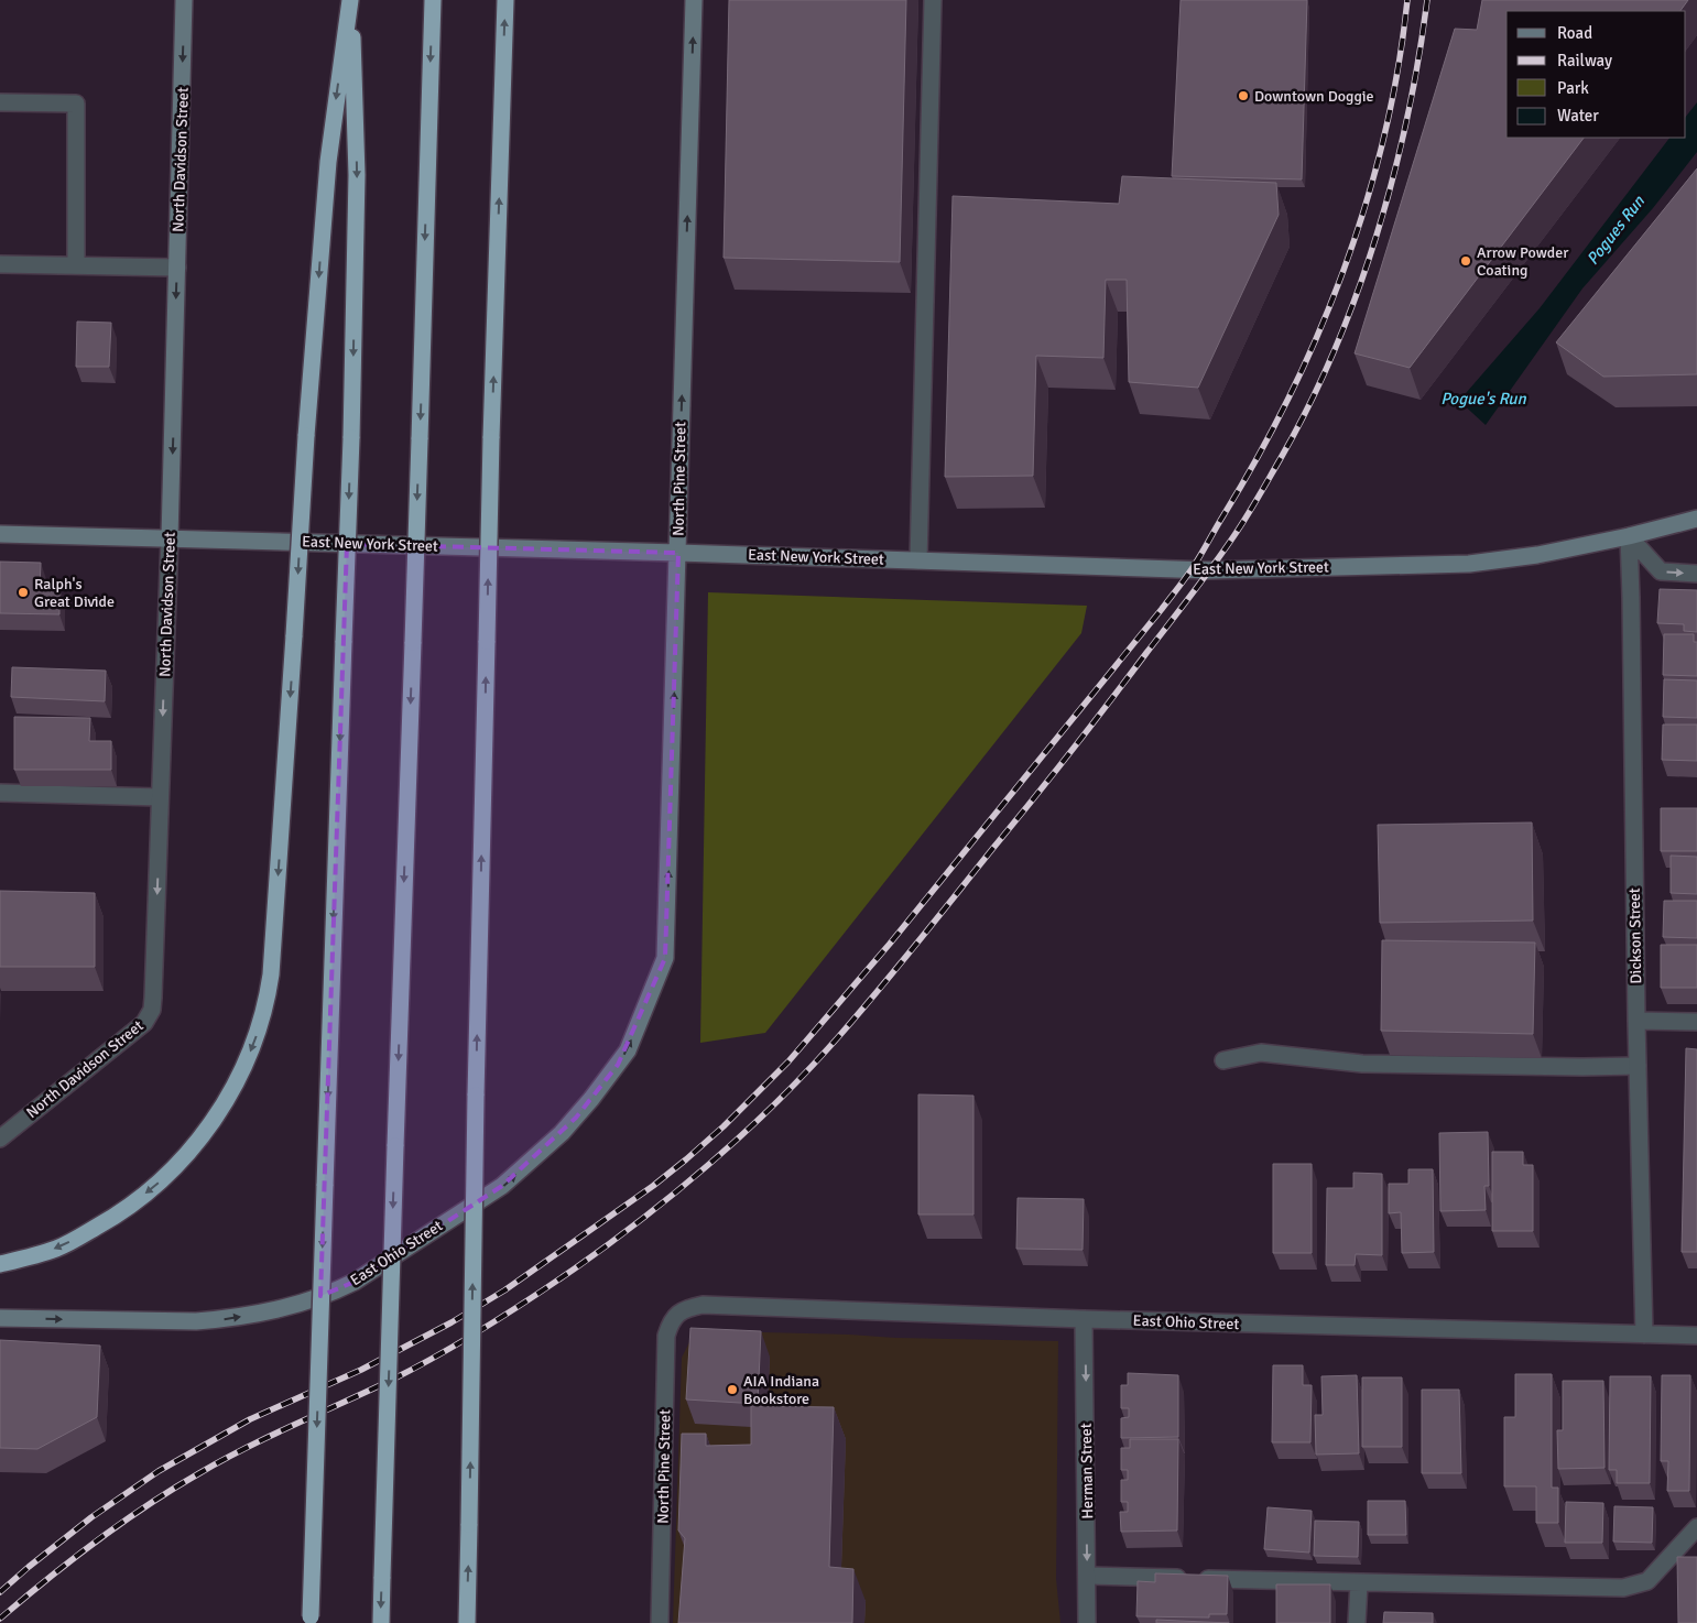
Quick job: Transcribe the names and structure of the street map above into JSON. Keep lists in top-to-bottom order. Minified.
{"streets":{"main road":["North Davidson Street","North Pine Street","East New York Street","East Ohio Street"],"street":["Dickson Street","Herman Street"]},"crossings":[["North Davidson Street","East New York Street"],["North Pine Street","East New York Street"],["North Pine Street","East Ohio Street"],["East New York Street","Dickson Street"],["Dickson Street","East Ohio Street"],["East Ohio Street","Herman Street"]],"one_way":["North Davidson Street","North Pine Street","East Ohio Street","Herman Street"],"water":["Pogues Run","Pogue's Run"],"places":["Downtown Doggie","Arrow Powder Coating","Ralph's Great Divide","AIA Indiana Bookstore"],"legend":["Road","Railway","Park","Water"]}
